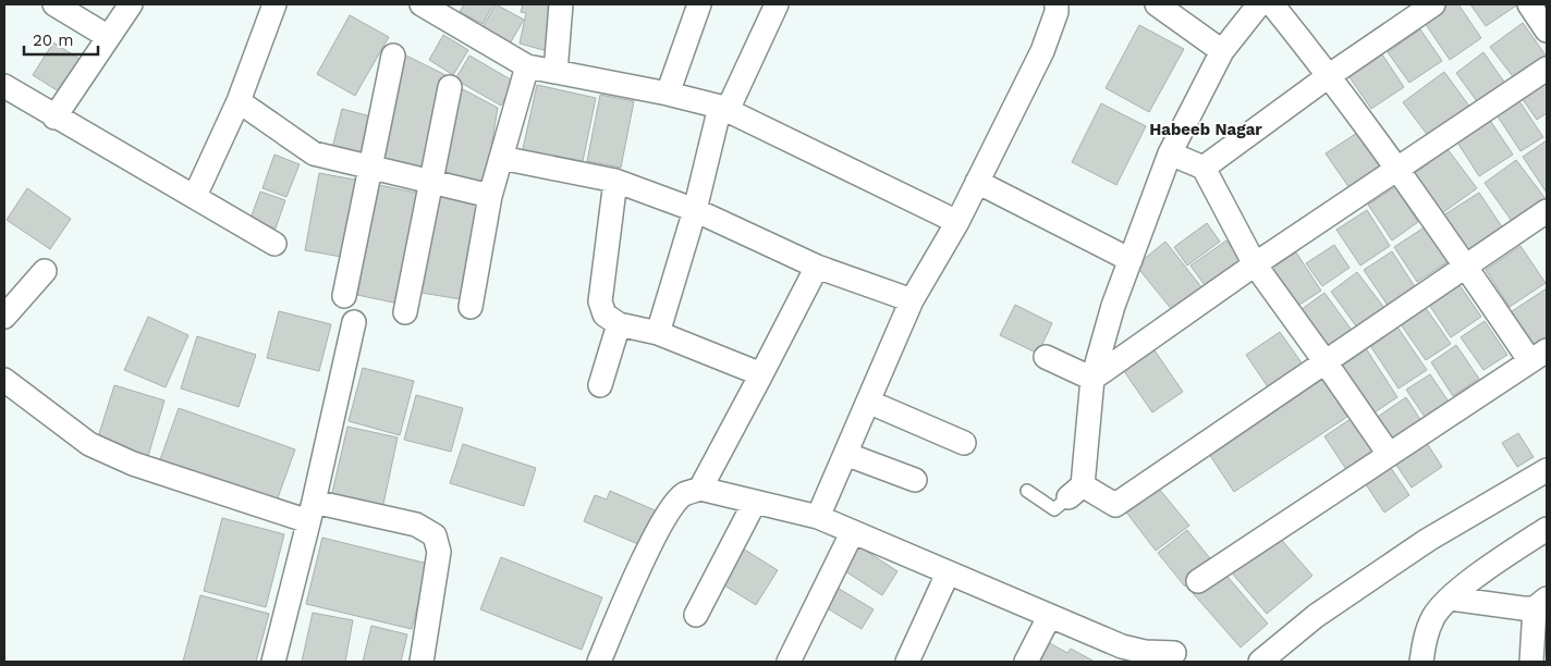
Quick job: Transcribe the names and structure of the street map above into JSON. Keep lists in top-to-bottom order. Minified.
{"districts":["Habeeb Nagar"],"scale_bar":"20 m"}
